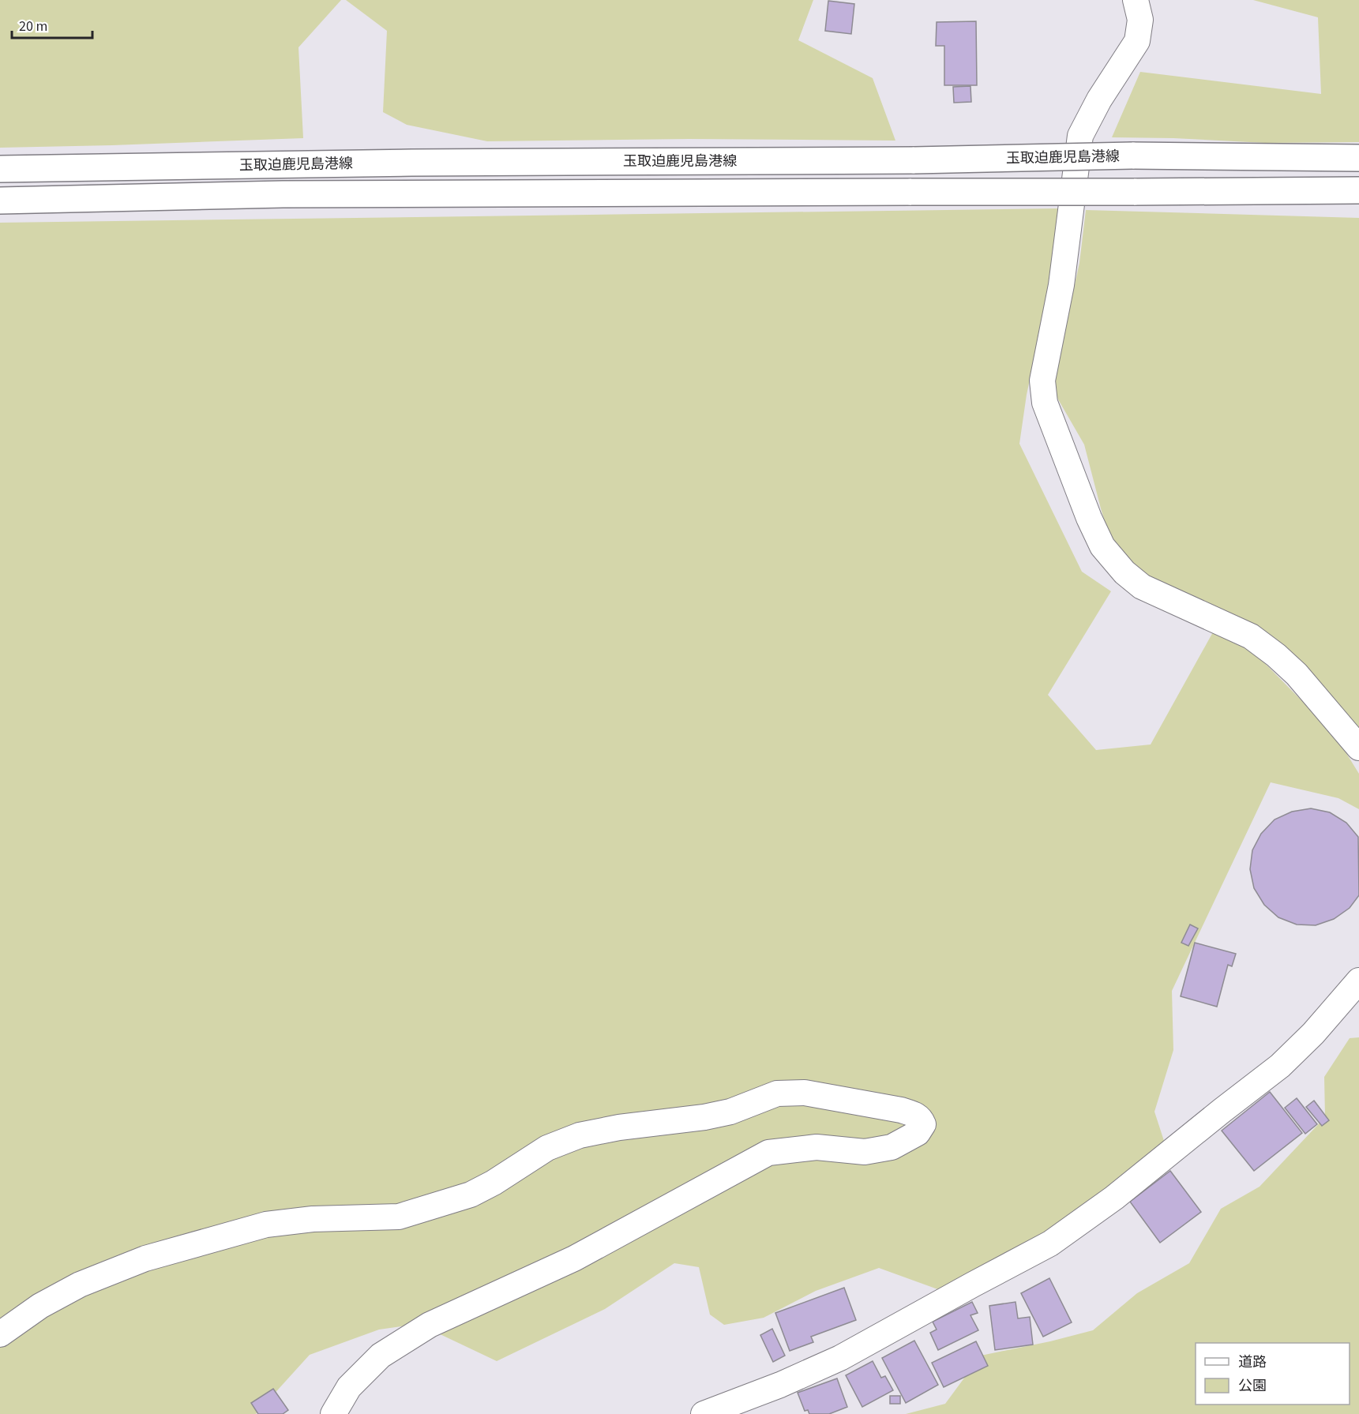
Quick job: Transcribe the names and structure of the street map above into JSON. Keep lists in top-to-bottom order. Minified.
{"streets":{"main road":["玉取迫鹿児島港線"]},"legend":["道路","公園"],"scale_bar":"20 m"}
